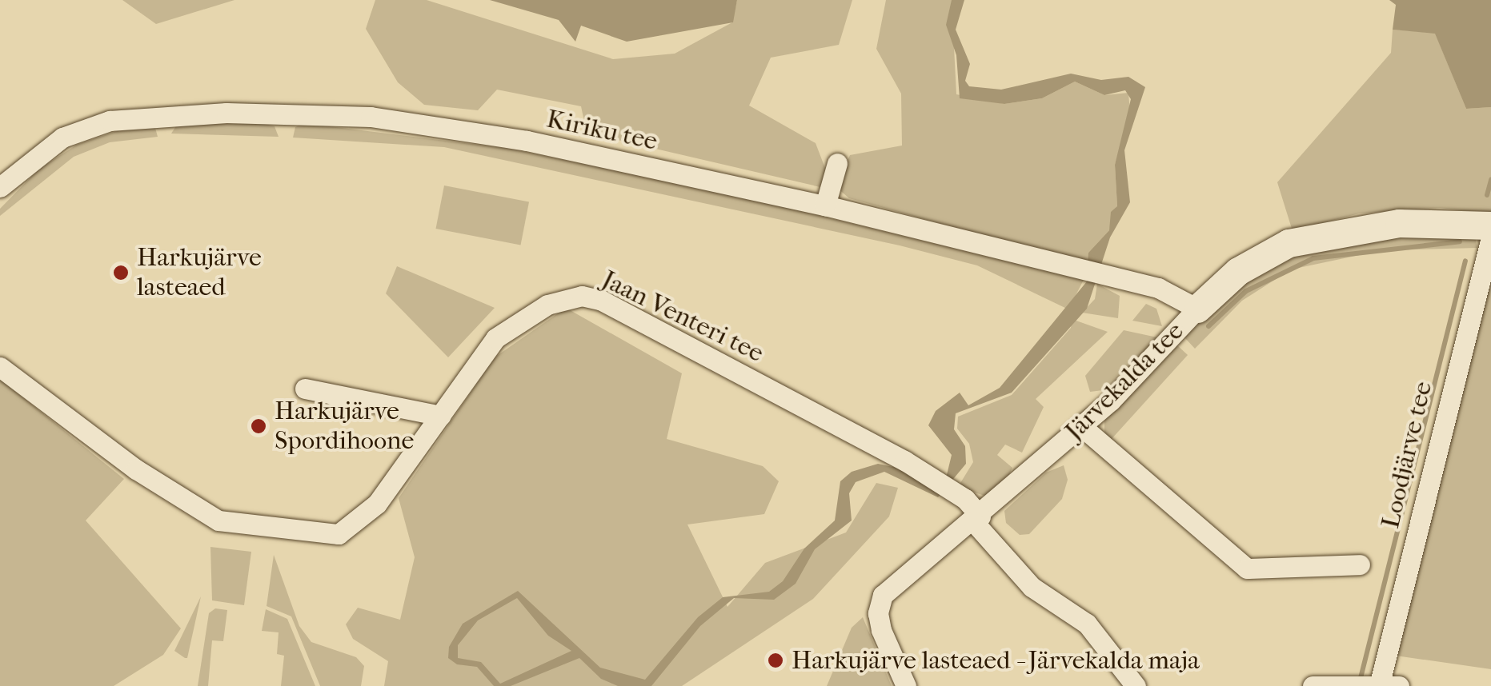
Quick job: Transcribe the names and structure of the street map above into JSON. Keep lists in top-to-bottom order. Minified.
{"streets":{"street":["Kiriku tee","Jaan Venteri tee","Järvekalda tee","Loodjärve tee"]},"crossings":[["Kiriku tee","Järvekalda tee"],["Jaan Venteri tee","Järvekalda tee"]],"places":["Harkujärve lasteaed","Harkujärve Spordihoone","Harkujärve lasteaed - Järvekalda maja"]}
